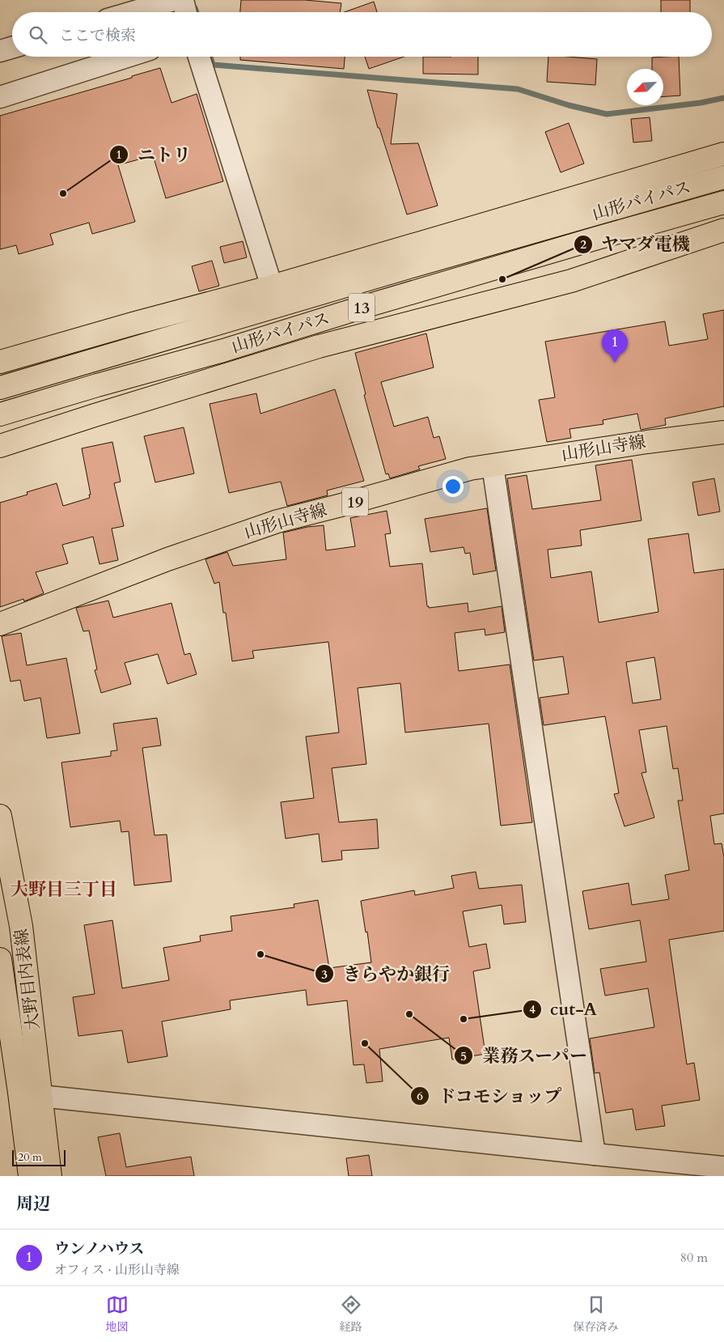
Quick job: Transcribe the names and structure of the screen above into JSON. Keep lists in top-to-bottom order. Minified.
{"streets":{"main road":["山形バイパス","13","山形山寺線","19","大野目内表線"]},"districts":["大野目三丁目"],"places":["ニトリ","ヤマダ電機","きらやか銀行","業務スーパー","cut-A","ドコモショップ"],"scale_bar":"20 m","north":"bottom left","page":{"search":"ここで検索","pins":"1","scale":"20 m","heading":"周辺","list":[{"mark":"1","name":"ウンノハウス","note":"オフィス · 山形山寺線","value":"80 m"}],"nav":["地図","経路","保存済み"]}}
